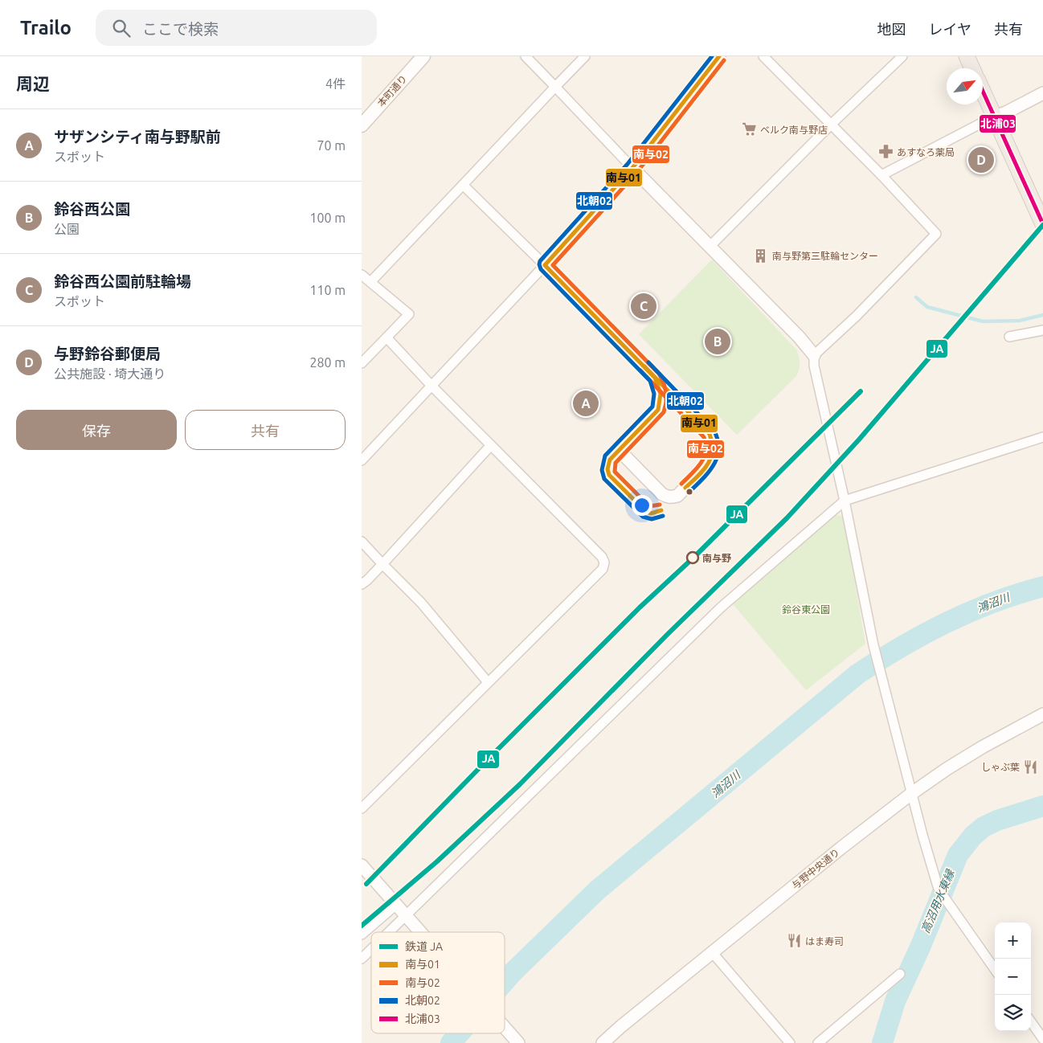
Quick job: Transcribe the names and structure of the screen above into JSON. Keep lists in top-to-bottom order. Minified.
{"streets":{"main road":["本町通り"],"street":["与野中央通り"]},"water":["鴻沼川","高沼用水東縁"],"parks":["鈴谷東公園"],"places":{"supermarket":["ベルク南与野店"],"pharmacy":["あすなろ薬局"],"building":["南与野第三駐輪センター"],"other":["南与野"],"restaurant":["しゃぶ葉","はま寿司"]},"lines":["transit line 南与01","transit line 北朝02","transit line 南与02","transit line 北浦03","rail line JA"],"legend":["鉄道 JA","南与01","南与02","北朝02","北浦03"],"north":"top right","page":{"header":"Trailo","search":"ここで検索","nav":["地図","レイヤ","共有"],"heading":["周辺","4件"],"list":[{"mark":"A","name":"サザンシティ南与野駅前","note":"スポット","value":"70 m"},{"mark":"B","name":"鈴谷西公園","note":"公園","value":"100 m"},{"mark":"C","name":"鈴谷西公園前駐輪場","note":"スポット","value":"110 m"},{"mark":"D","name":"与野鈴谷郵便局","note":"公共施設 · 埼大通り","value":"280 m"}],"pins":["D","C","B","A"],"buttons":["保存","共有"],"map_buttons":["+","−"]}}
